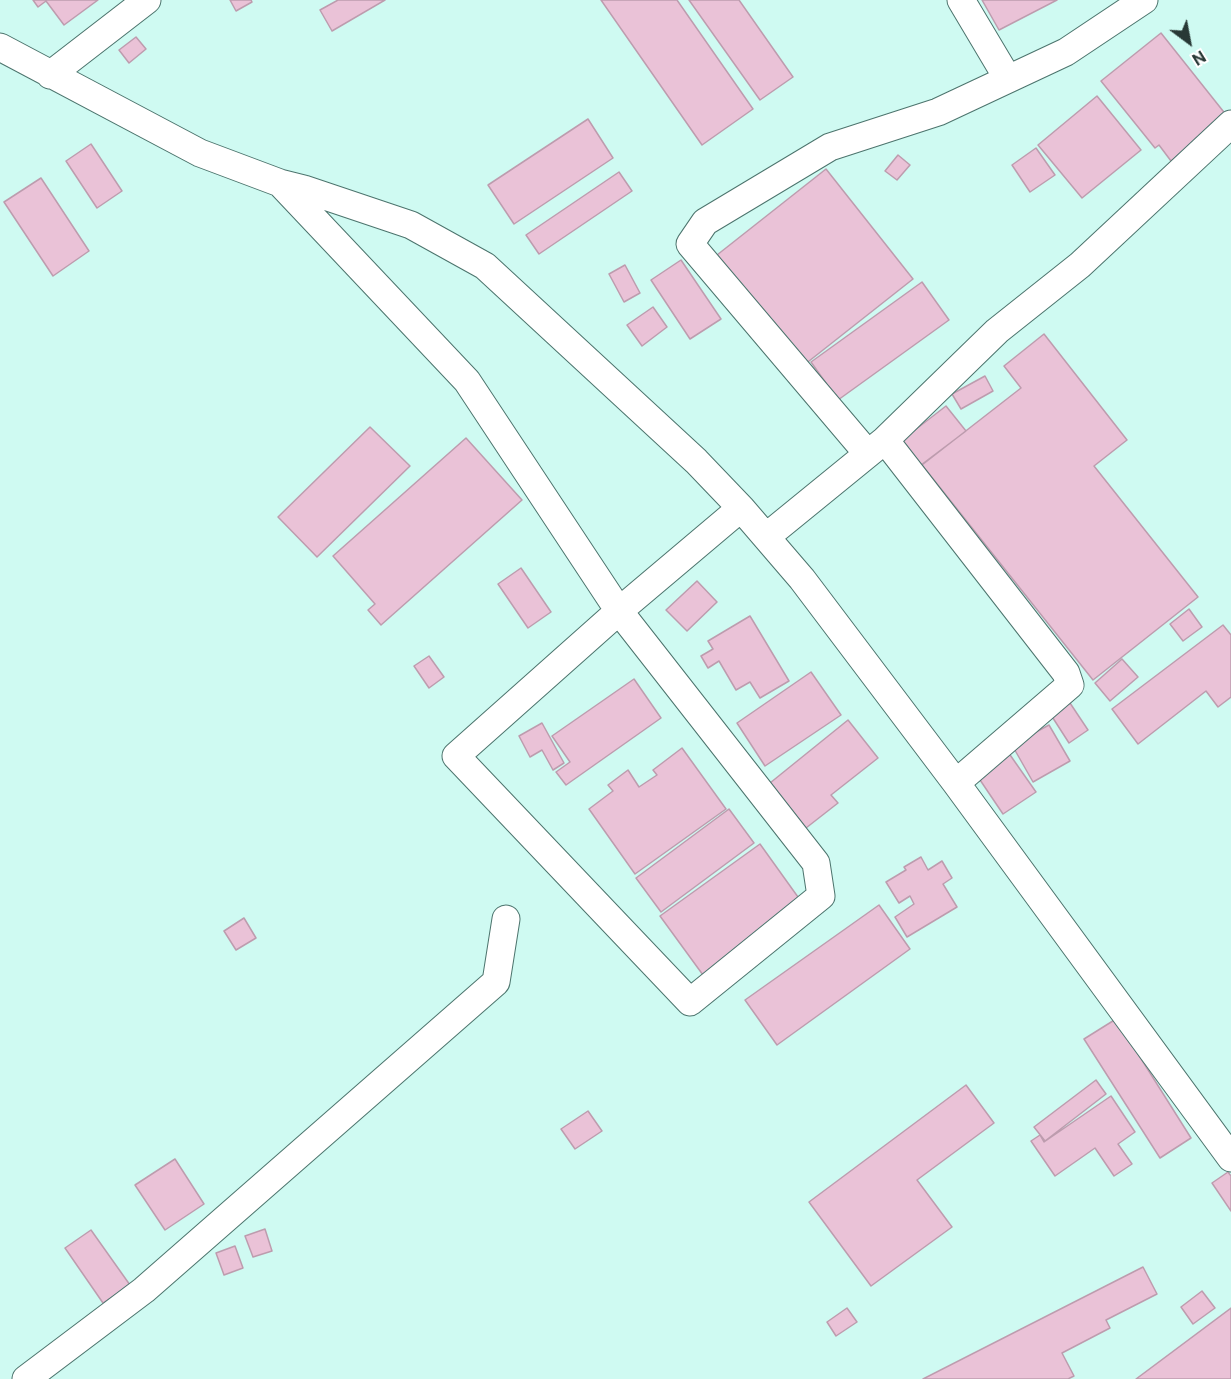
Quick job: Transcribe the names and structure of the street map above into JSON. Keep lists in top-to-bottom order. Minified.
{"north":"bottom right"}
